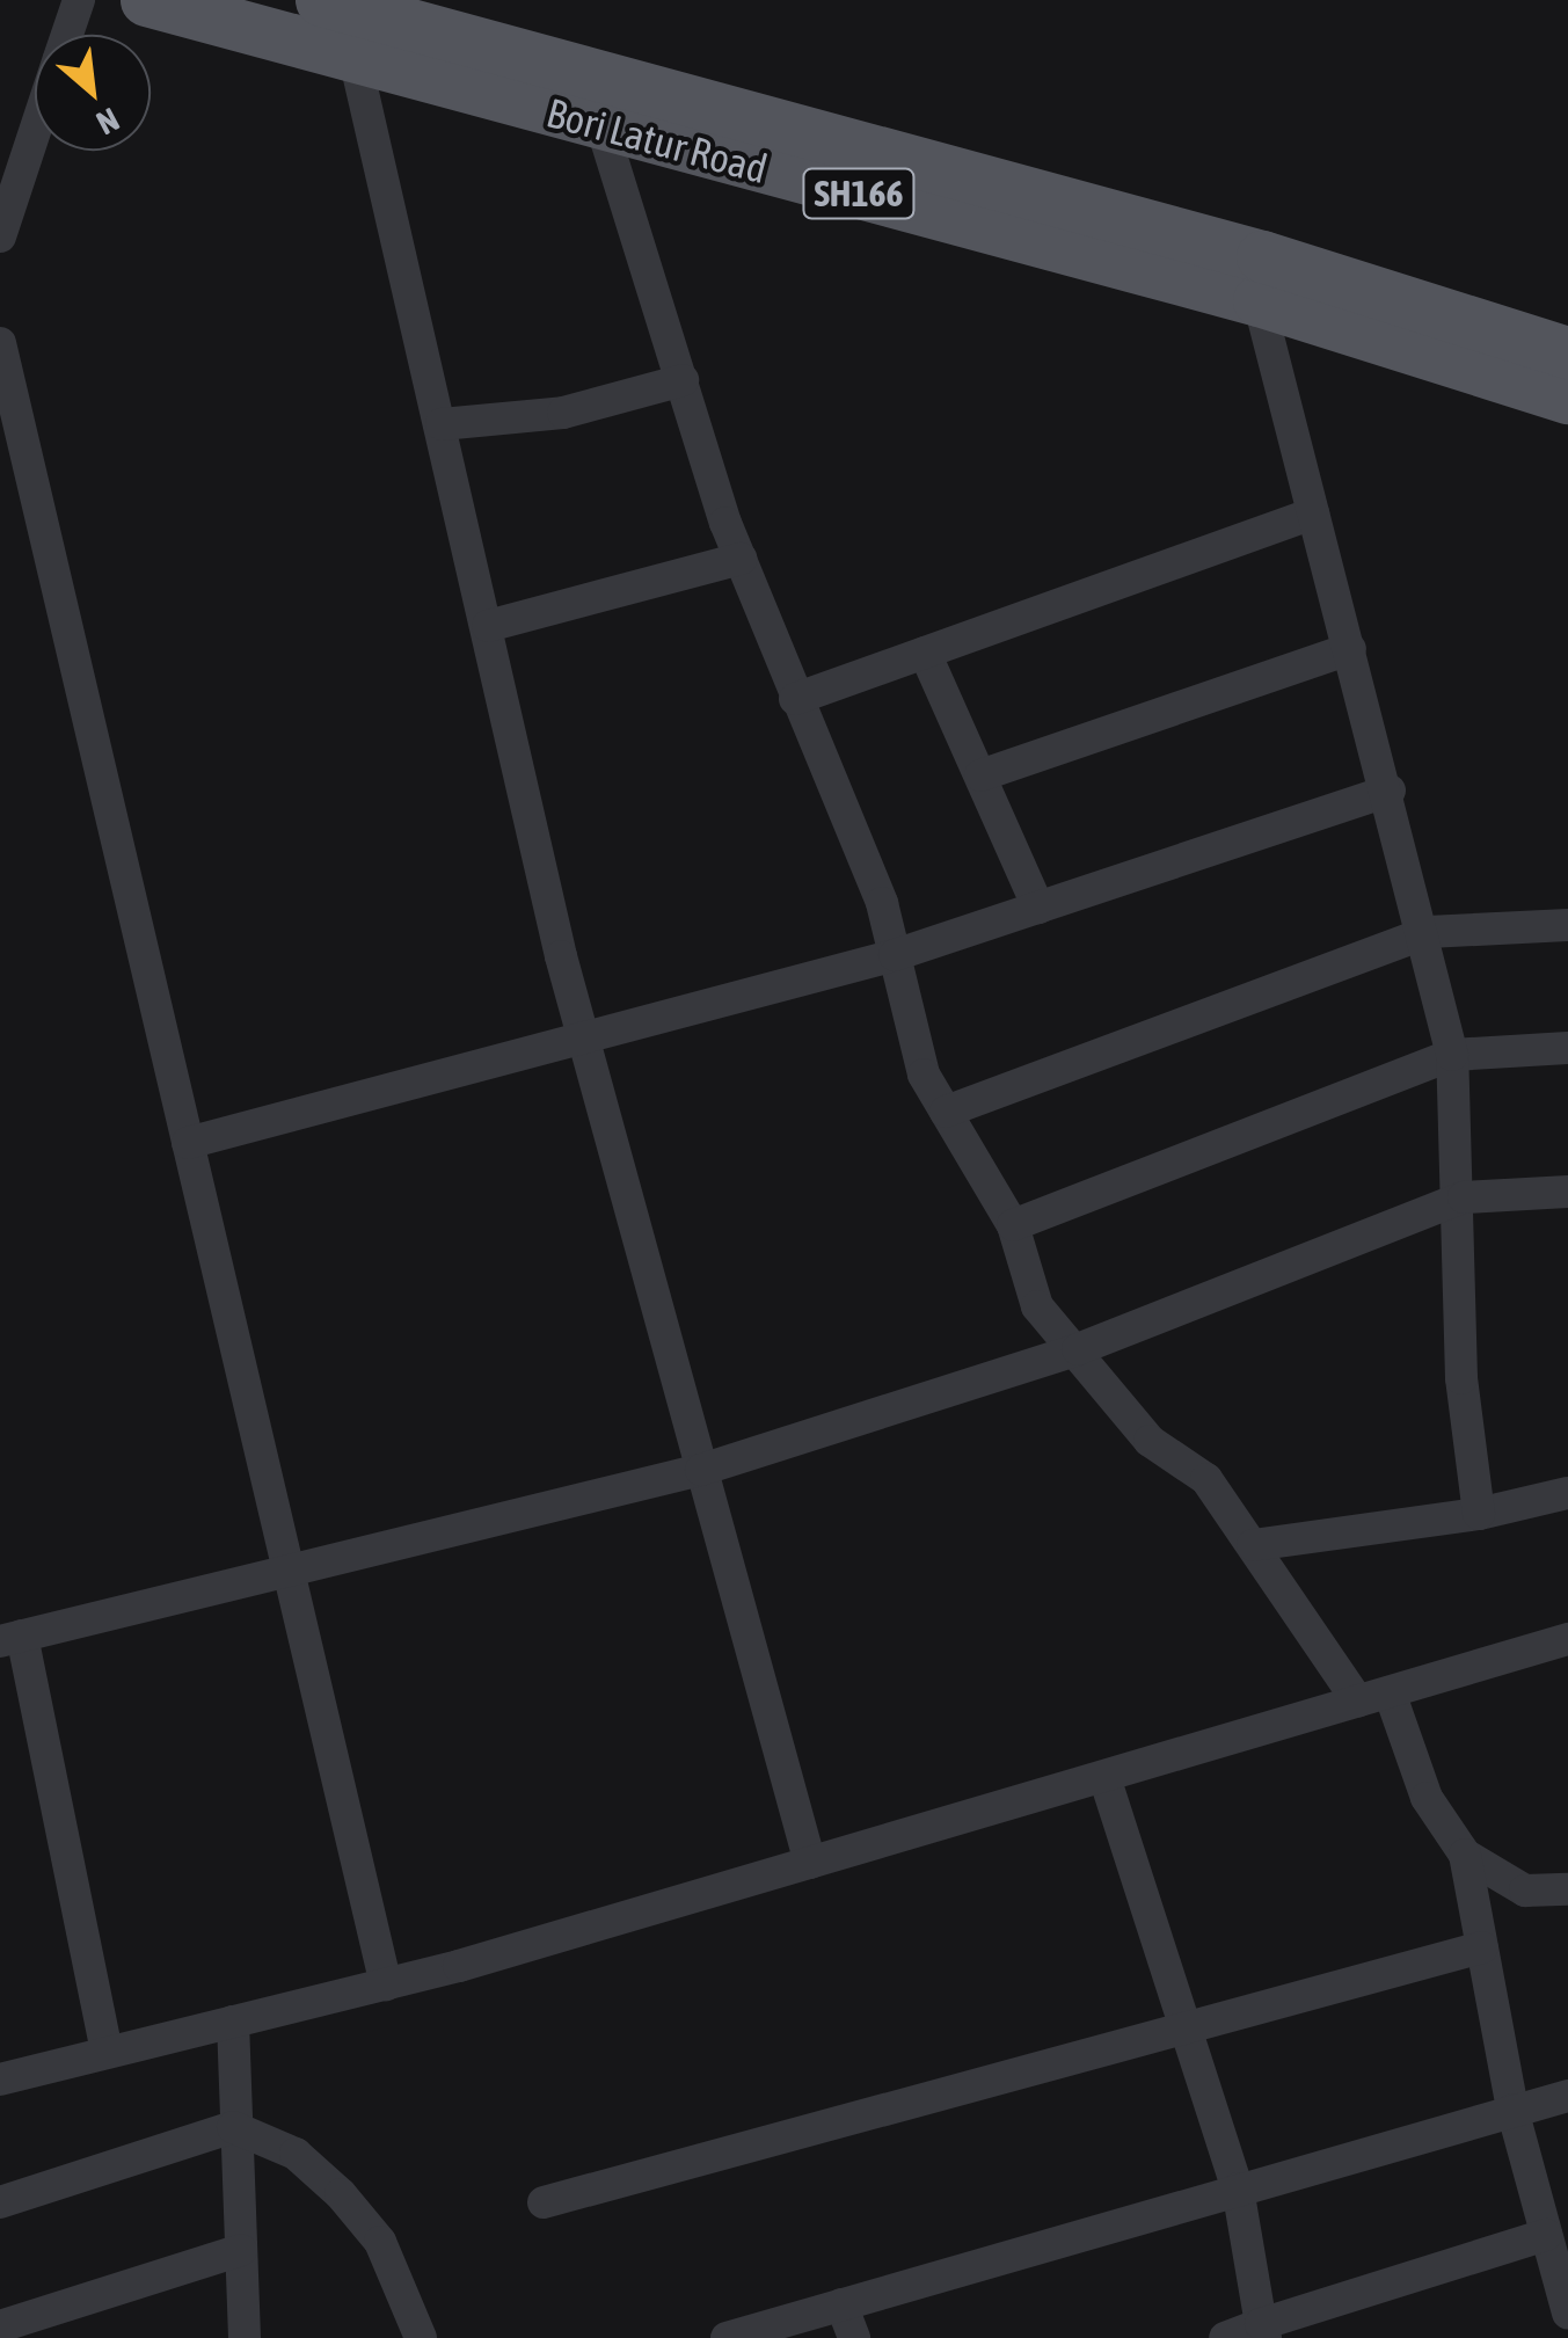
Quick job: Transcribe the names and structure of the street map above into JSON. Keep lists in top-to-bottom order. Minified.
{"streets":{"main road":["Bori Latur Road","SH166"]},"north":"bottom right"}
